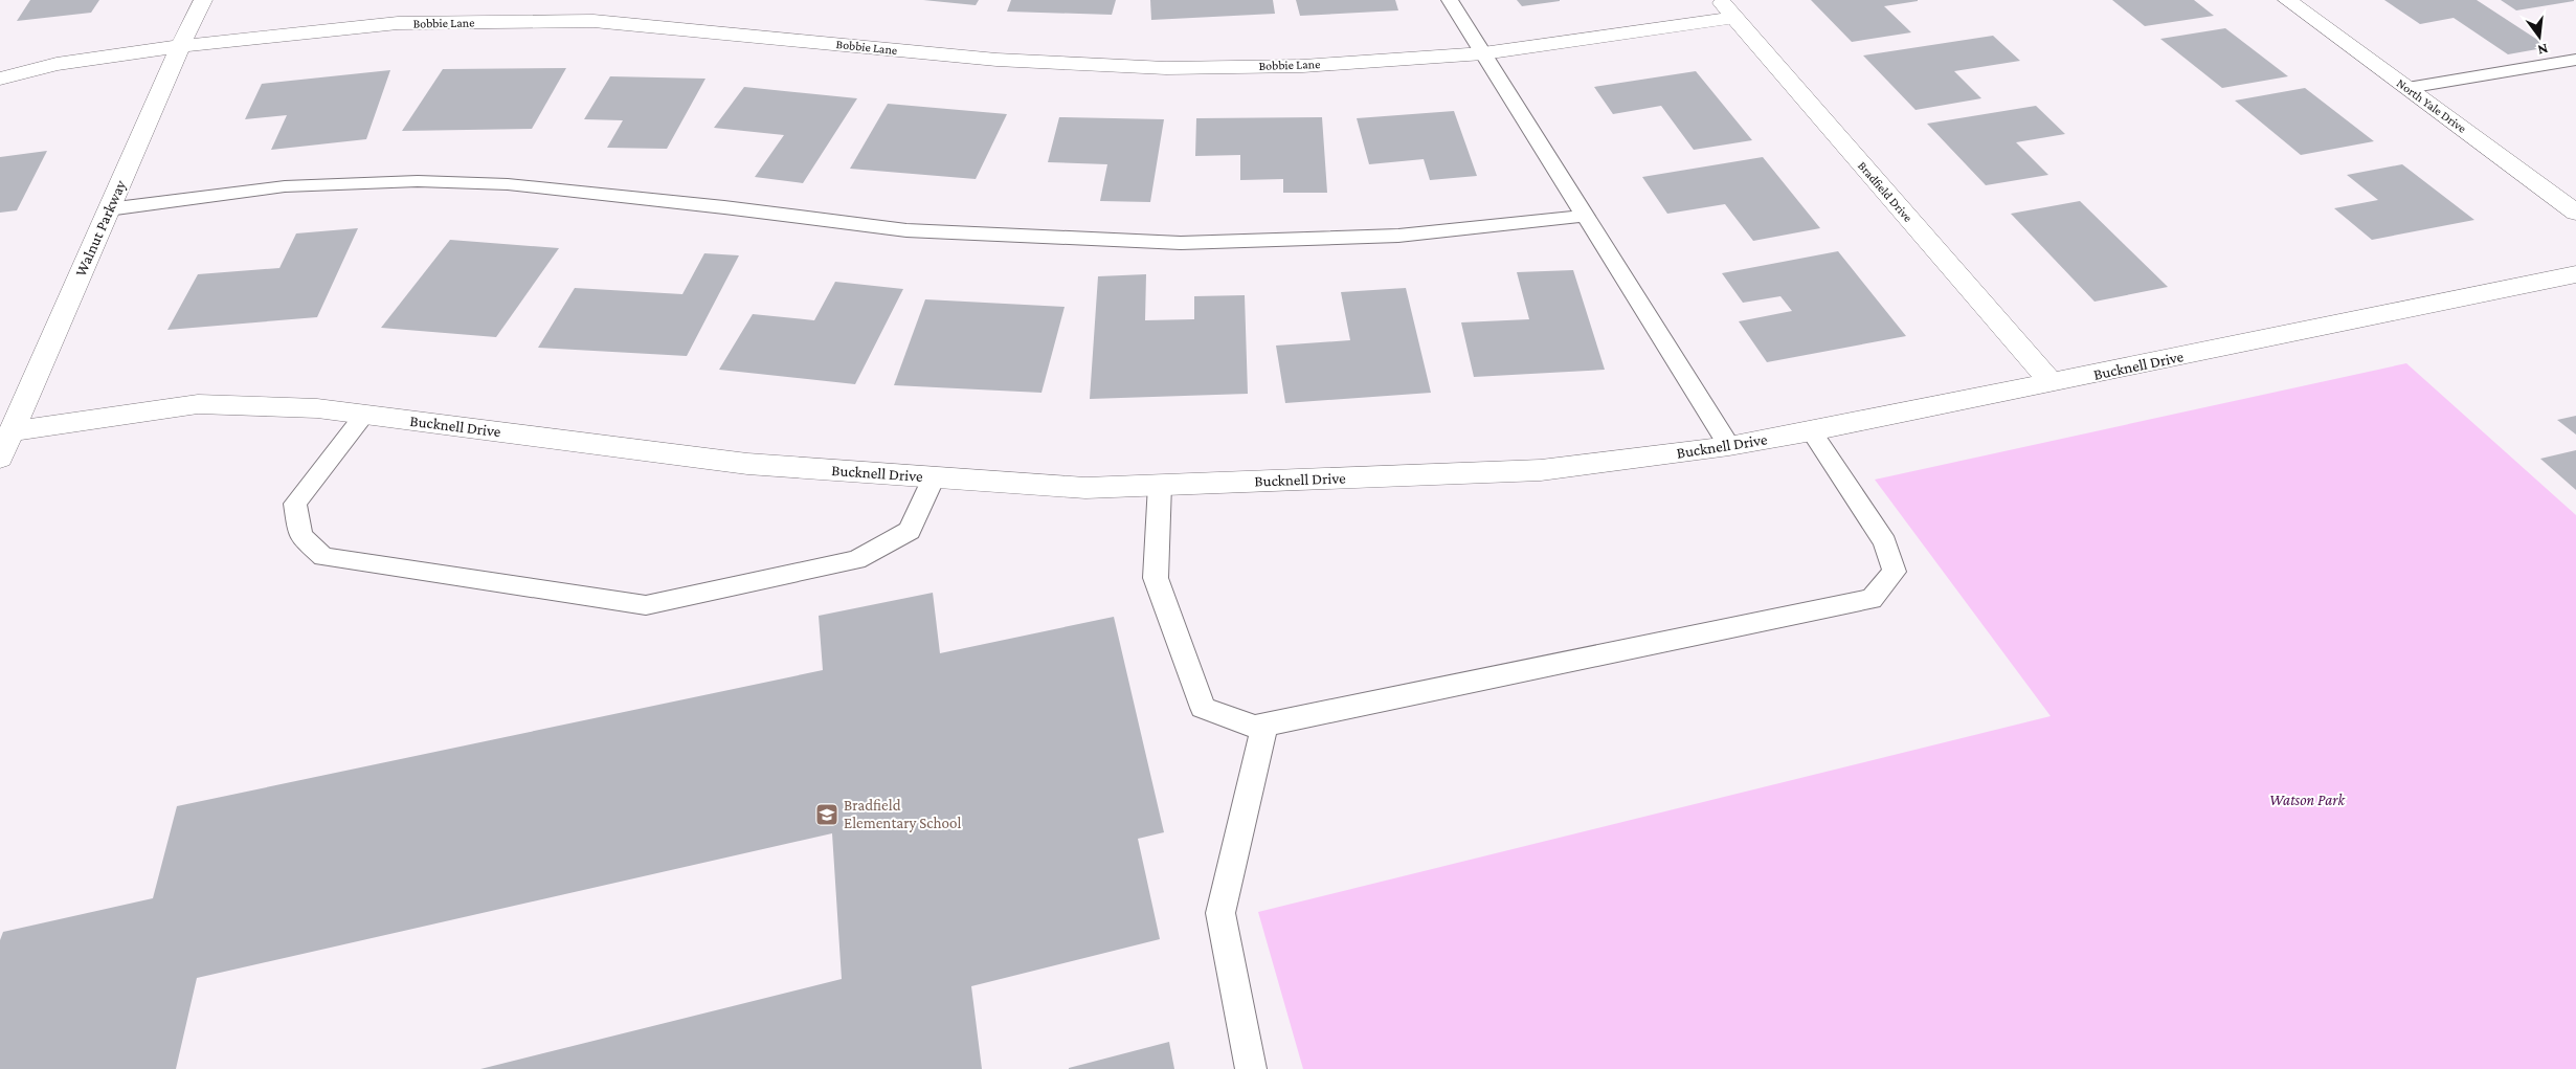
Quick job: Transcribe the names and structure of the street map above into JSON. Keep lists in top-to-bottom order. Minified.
{"streets":{"street":["Bobbie Lane","North Yale Drive","Bradfield Drive","Walnut Parkway","Bucknell Drive"]},"crossings":[["Bobbie Lane","Bradfield Drive"],["Bobbie Lane","Walnut Parkway"],["Bradfield Drive","Bucknell Drive"],["Walnut Parkway","Bucknell Drive"]],"parks":["Watson Park"],"places":{"school or university":["Bradfield Elementary School"]},"north":"bottom"}
